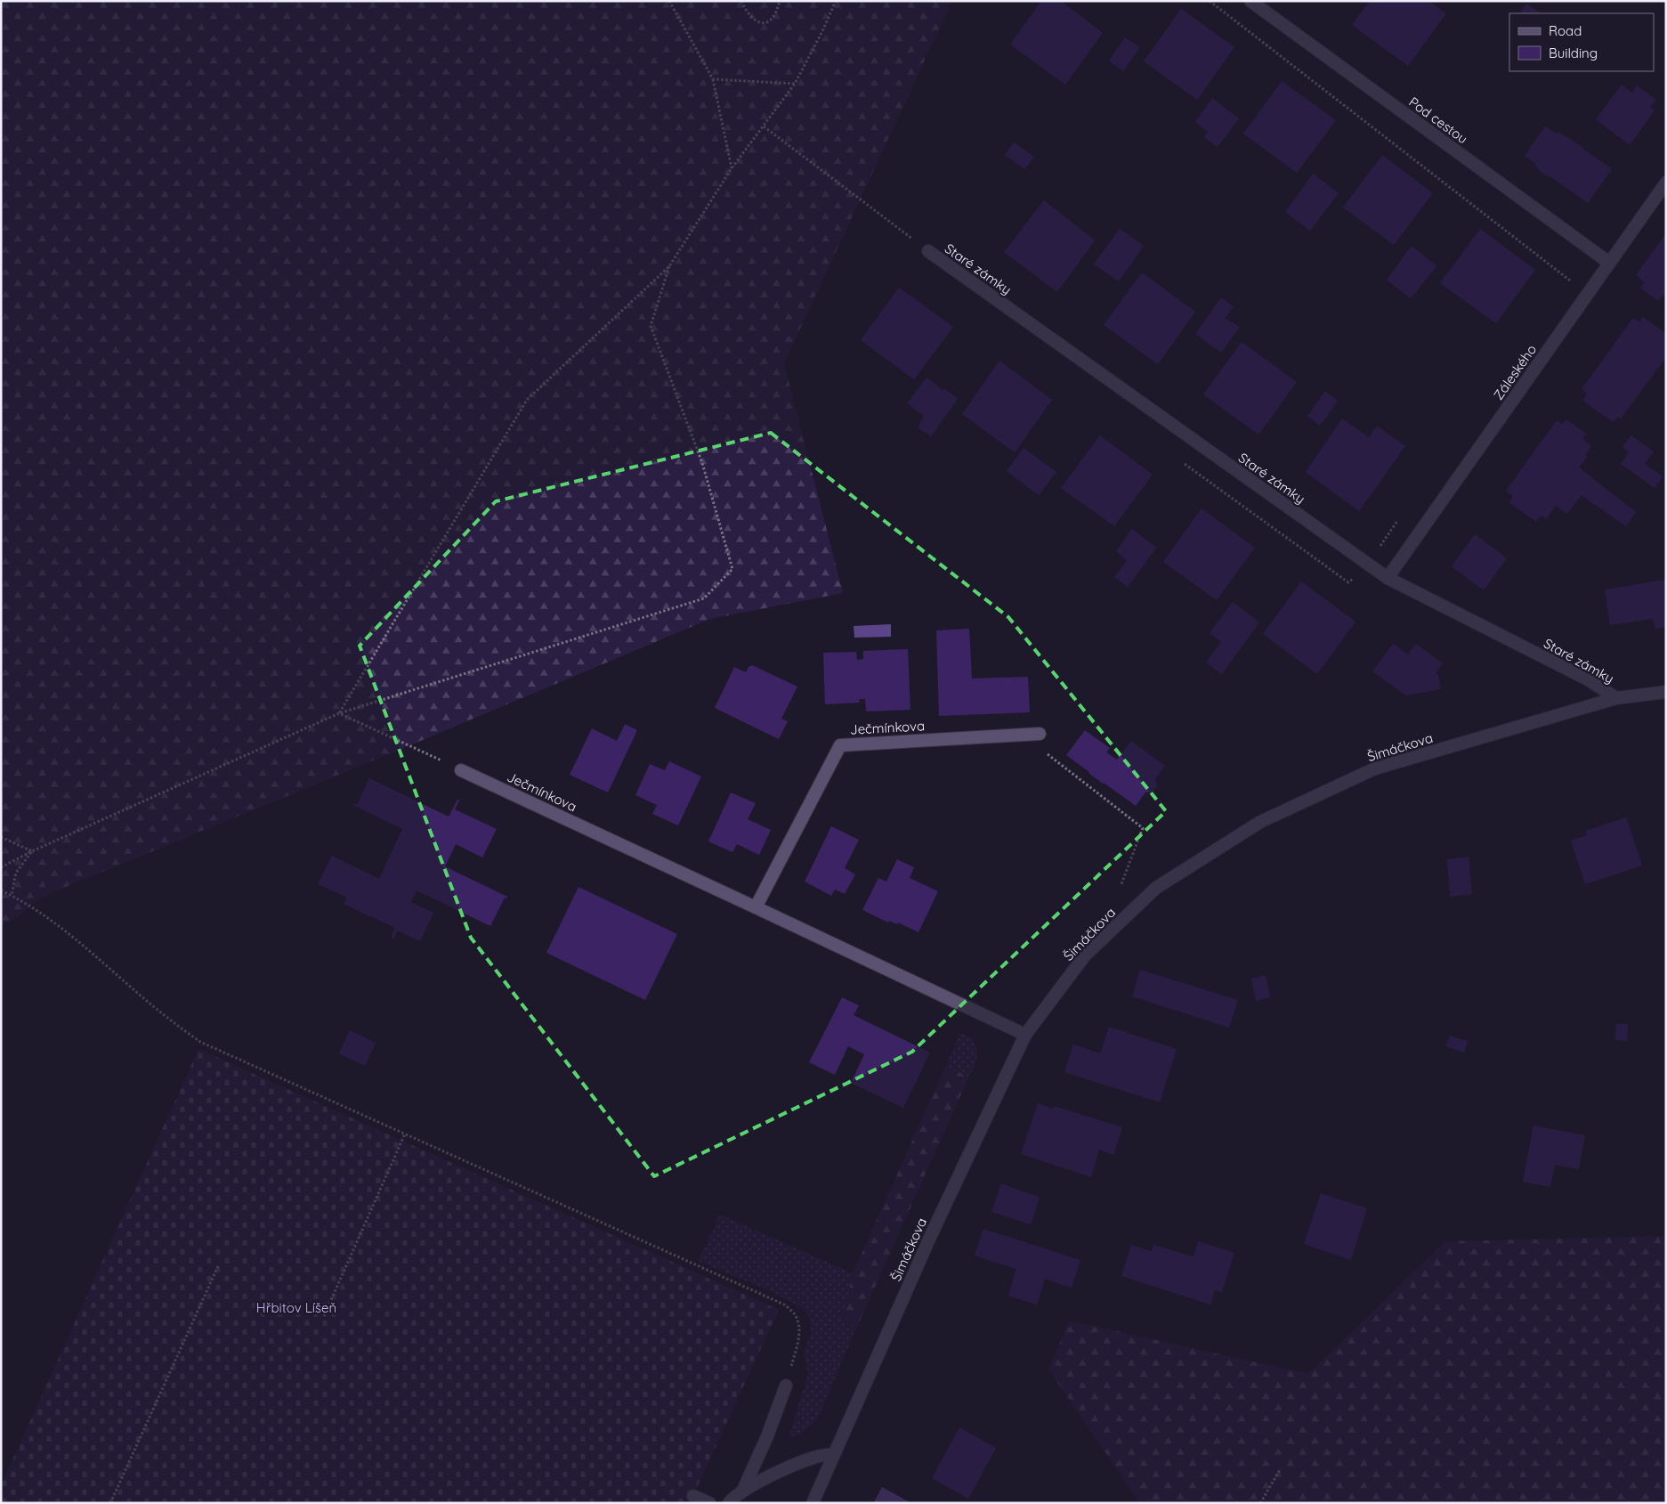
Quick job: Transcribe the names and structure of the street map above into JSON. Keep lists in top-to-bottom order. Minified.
{"streets":{"street":["Pod cestou","Staré zámky","Záleského","Ječmínkova","Šimáčkova"]},"crossings":[["Pod cestou","Záleského"],["Staré zámky","Záleského"],["Staré zámky","Šimáčkova"],["Ječmínkova","Šimáčkova"]],"parks":["Hřbitov Líšeň"],"legend":["Road","Building"]}
